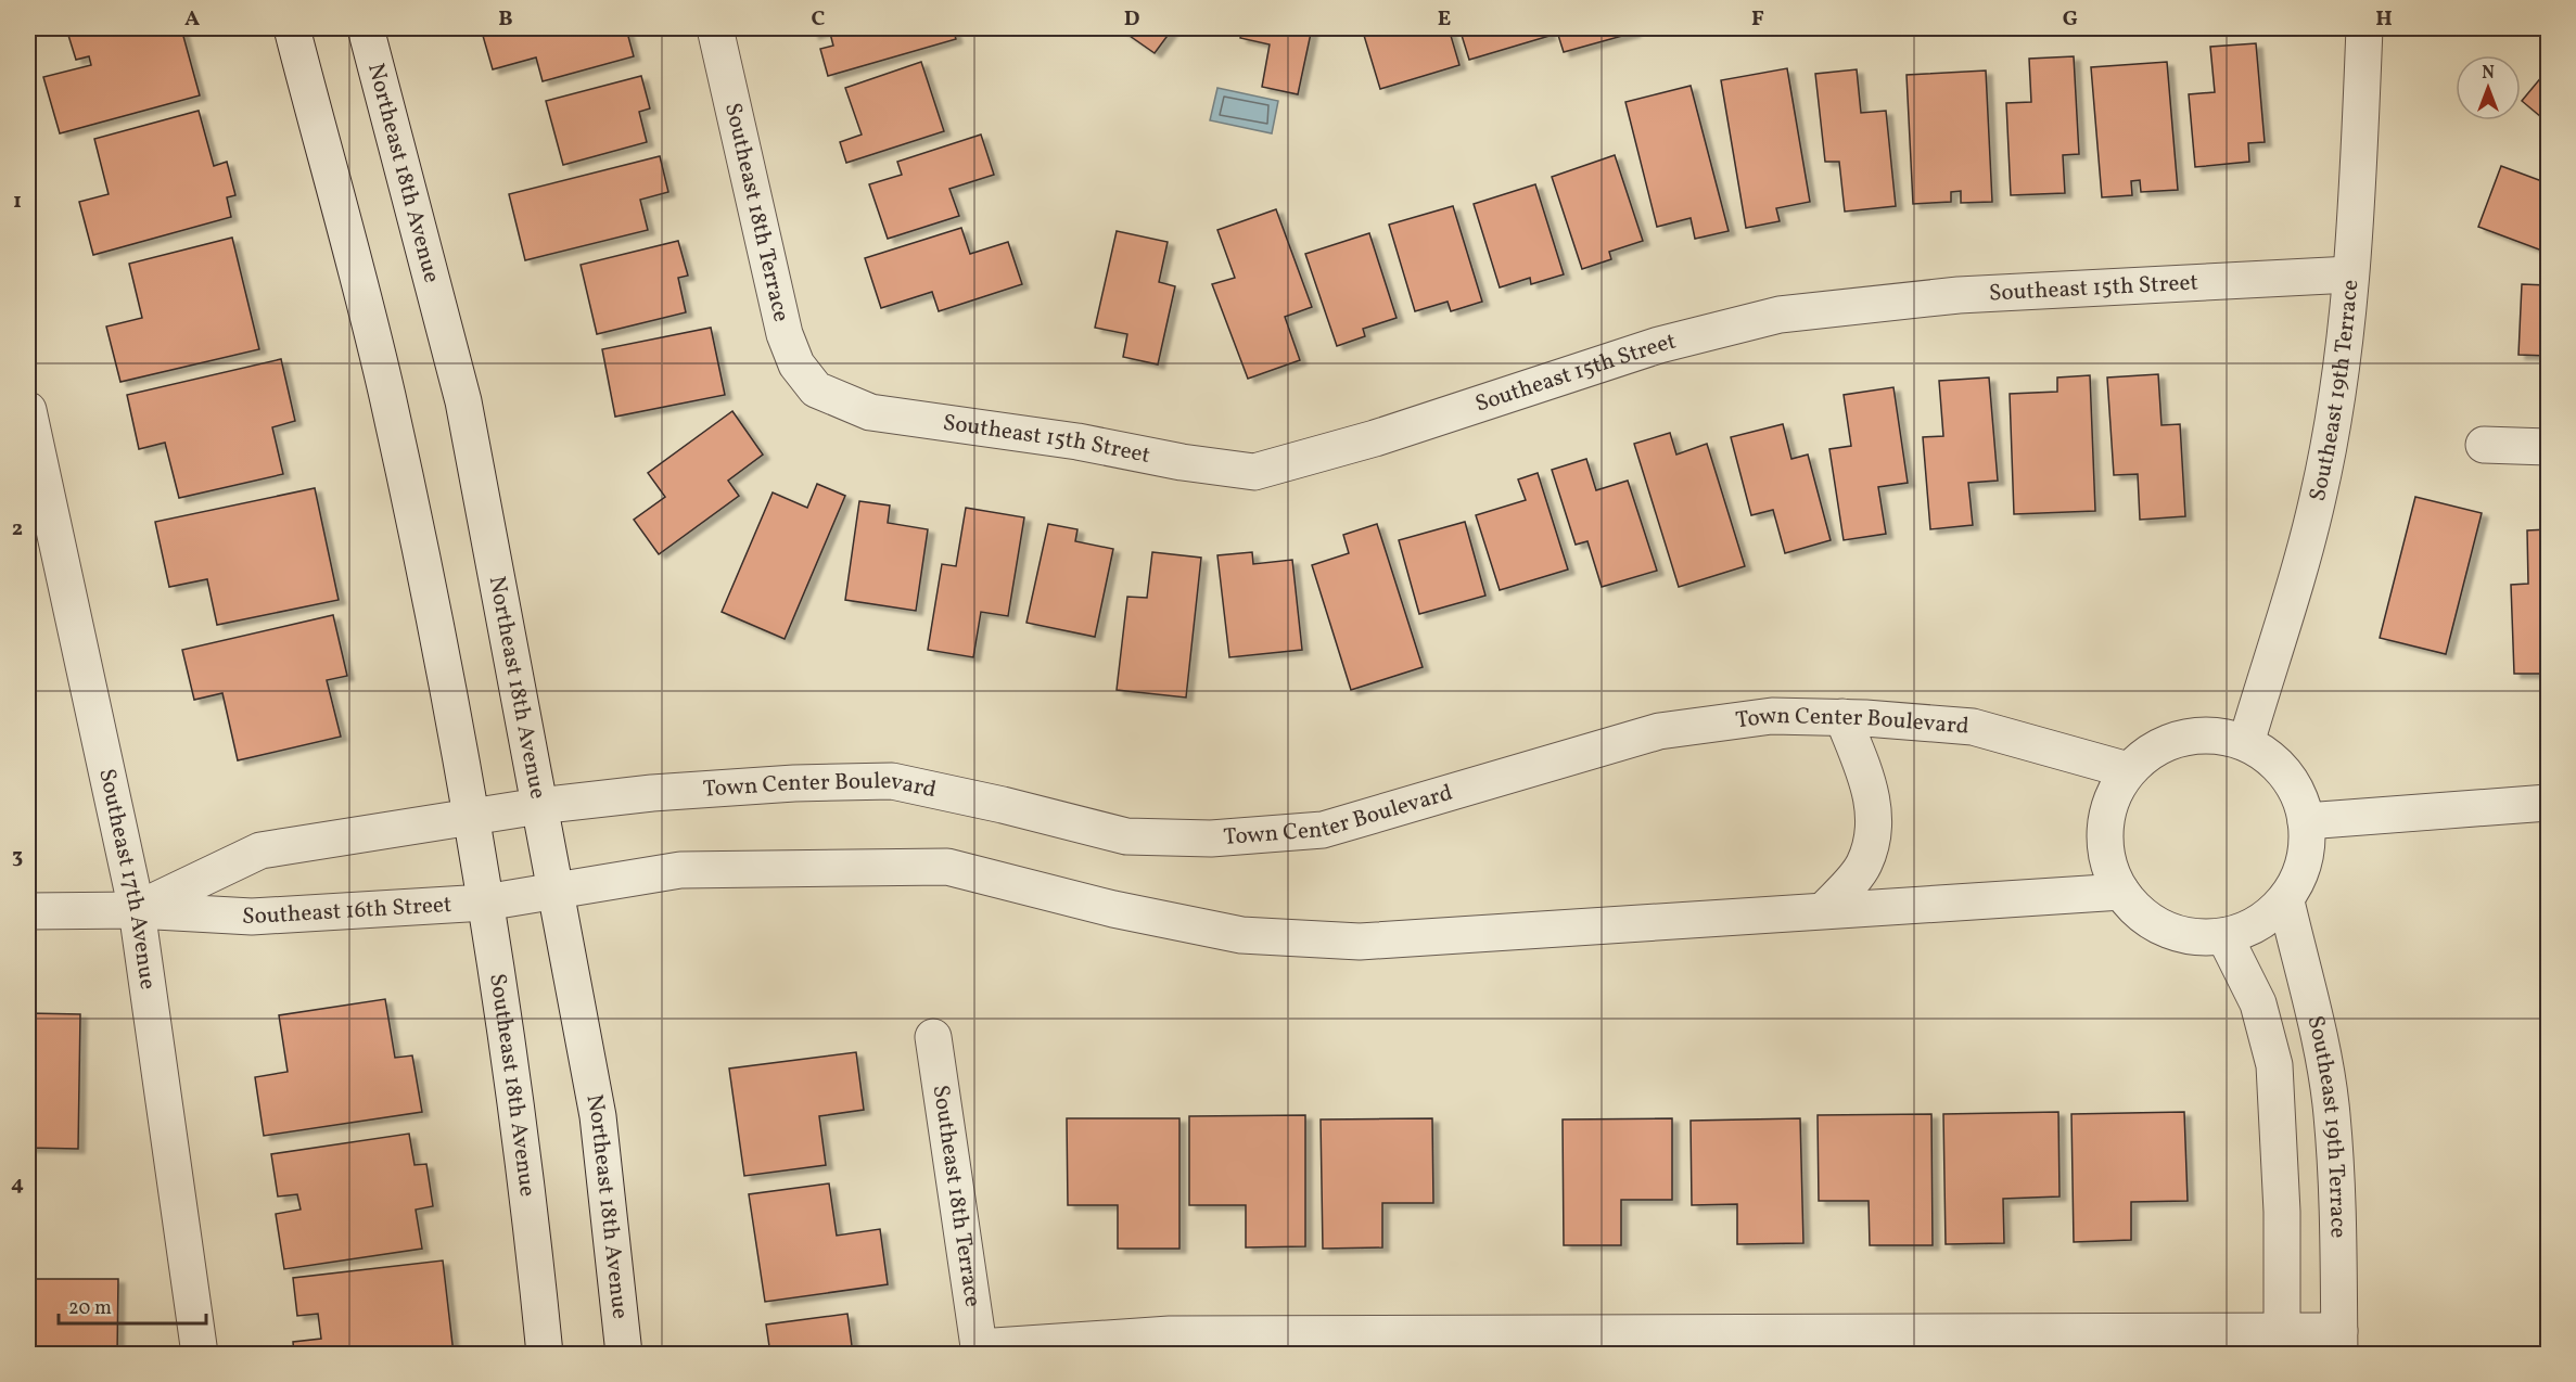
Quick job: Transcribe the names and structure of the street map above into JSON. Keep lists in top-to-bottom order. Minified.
{"streets":{"street":["Northeast 18th Avenue","Southeast 18th Terrace","Southeast 15th Street","Southeast 19th Terrace","Town Center Boulevard","Southeast 17th Avenue","Southeast 16th Street","Southeast 18th Avenue"]},"crossings":[["Northeast 18th Avenue","Town Center Boulevard"],["Northeast 18th Avenue","Southeast 16th Street"],["Southeast 18th Terrace","Southeast 15th Street"],["Southeast 15th Street","Southeast 19th Terrace"],["Southeast 19th Terrace","Town Center Boulevard"],["Town Center Boulevard","Southeast 16th Street"],["Southeast 17th Avenue","Southeast 16th Street"],["Southeast 16th Street","Southeast 18th Avenue"]],"scale_bar":"20 m","north":"top","grid":{"columns":["A","B","C","D","E","F","G","H"],"rows":["1","2","3","4"]}}
